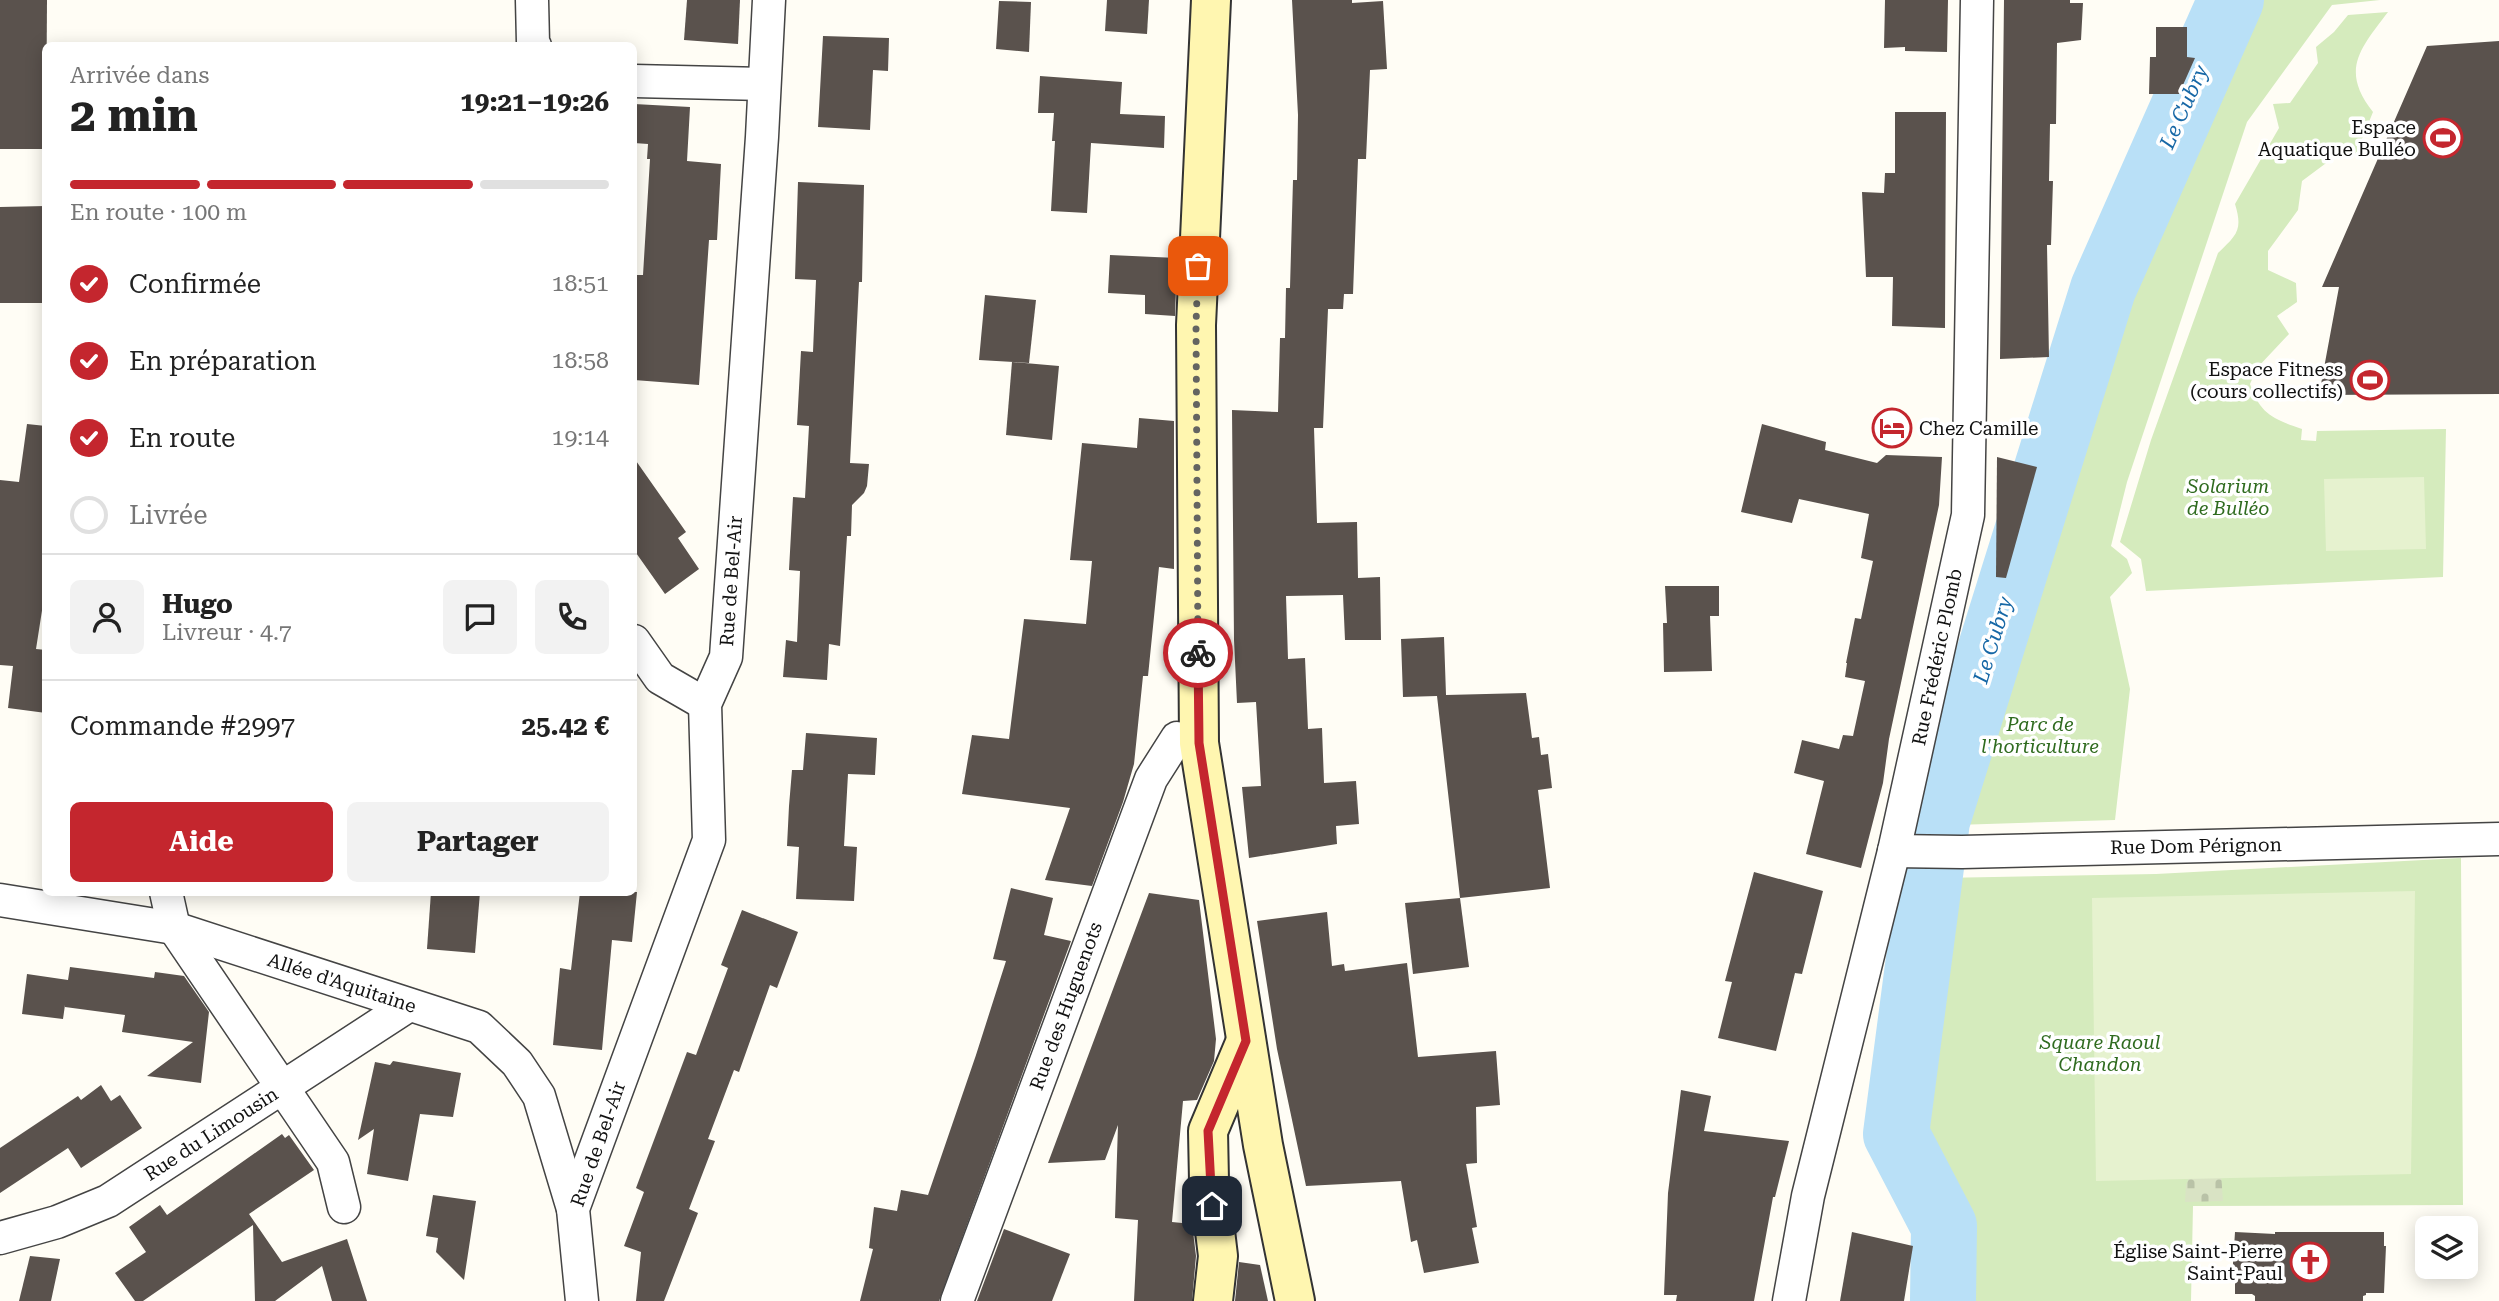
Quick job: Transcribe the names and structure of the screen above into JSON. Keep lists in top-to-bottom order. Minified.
{"streets":{"street":["Rue de Bel-Air","Rue Frédéric Plomb","Rue Dom Pérignon","Allée d'Aquitaine","Rue des Huguenots","Rue du Limousin"]},"crossings":[["Rue de Bel-Air","Allée d'Aquitaine"],["Rue Frédéric Plomb","Rue Dom Pérignon"],["Allée d'Aquitaine","Rue du Limousin"]],"water":["Le Cubry"],"parks":["Solarium de Bulléo","Parc de l'horticulture","Square Raoul Chandon"],"places":{"sports":["Espace Aquatique Bulléo","Espace Fitness (cours collectifs)"],"hotel":["Chez Camille"],"church":["Église Saint-Pierre Saint-Paul"]},"page":{"heading":["2 min","Arrivée dans","19:21–19:26"],"panel":["Hugo","Livreur · 4.7","Commande #2997","25.42 €"],"bar":"En route · 100 m","list":[["Confirmée","18:51"],["En préparation","18:58"],["En route","19:14"],"Livrée"],"buttons":["Aide","Partager"]}}
